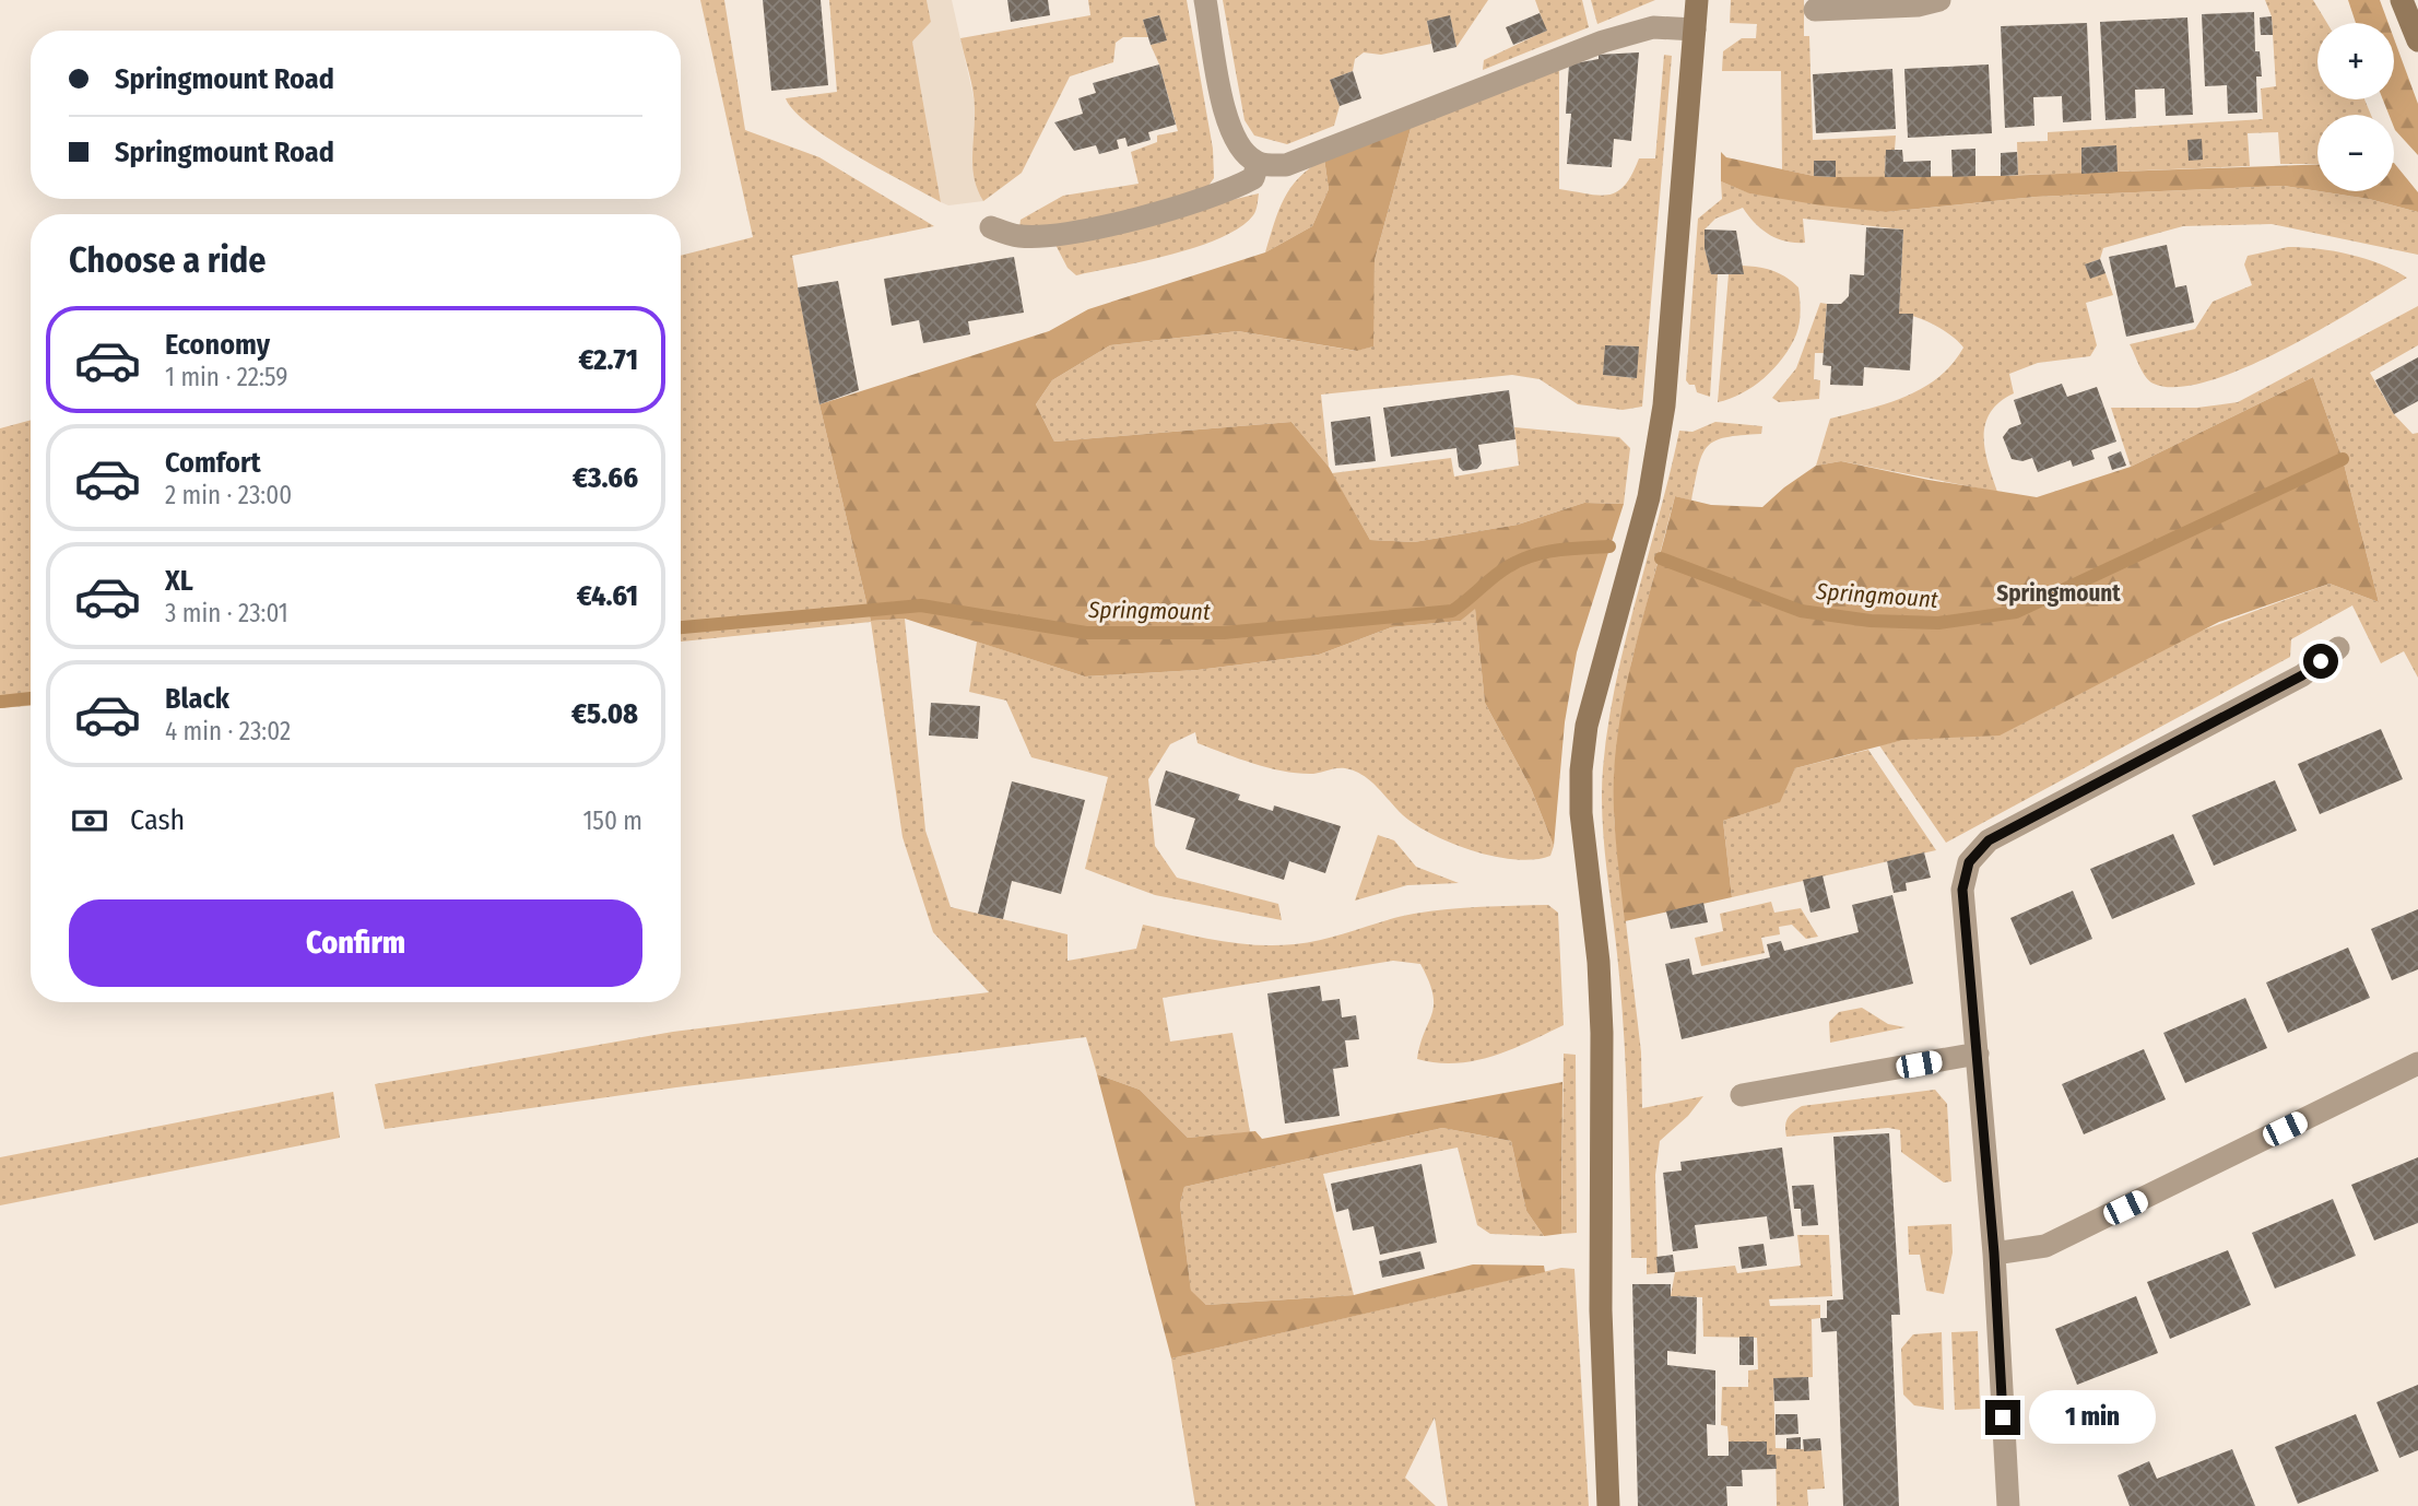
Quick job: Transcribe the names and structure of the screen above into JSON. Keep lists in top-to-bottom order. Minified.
{"districts":["Springmount"],"water":["Springmount"],"page":{"map_buttons":["+","−"],"banner":["Springmount Road","Springmount Road"],"heading":"Choose a ride","list":[{"name":"Economy","note":"1 min · 22:59","value":"€2.71"},{"name":"Comfort","note":"2 min · 23:00","value":"€3.66"},{"name":"XL","note":"3 min · 23:01","value":"€4.61"},{"name":"Black","note":"4 min · 23:02","value":"€5.08"}],"pay":["Cash","150 m"],"buttons":"Confirm","bubble":"1 min"}}
